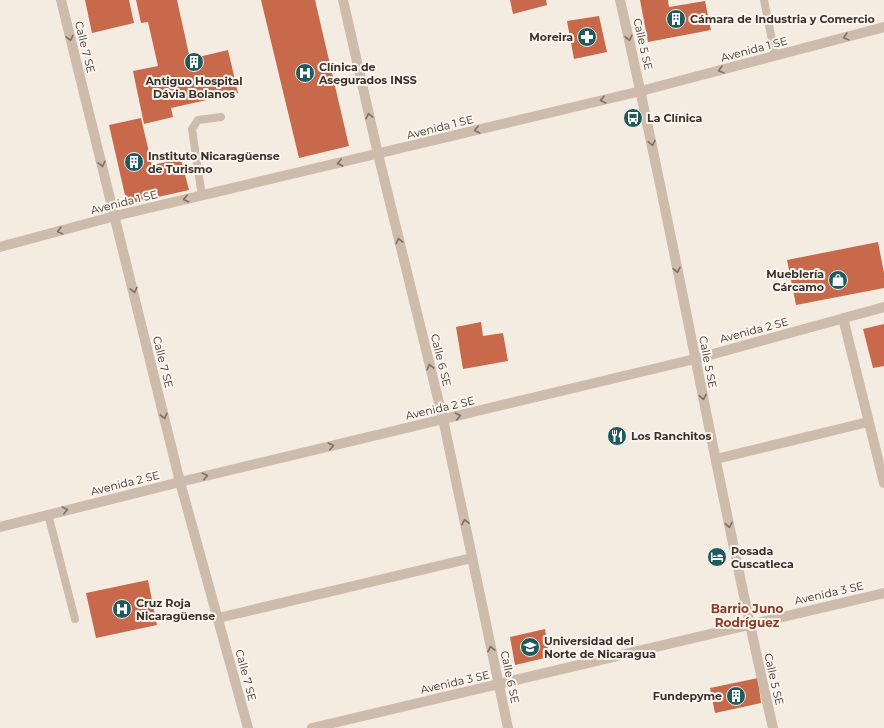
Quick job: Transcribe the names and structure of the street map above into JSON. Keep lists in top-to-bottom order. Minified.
{"streets":{"street":["Calle 5 SE","Calle 7 SE","Avenida 1 SE","Avenida 2 SE","Calle 6 SE","Avenida 3 SE"]},"crossings":[["Calle 5 SE","Avenida 1 SE"],["Calle 5 SE","Avenida 2 SE"],["Calle 5 SE","Avenida 3 SE"],["Calle 7 SE","Avenida 1 SE"],["Calle 7 SE","Avenida 2 SE"],["Avenida 1 SE","Calle 6 SE"],["Avenida 2 SE","Calle 6 SE"],["Calle 6 SE","Avenida 3 SE"]],"one_way":["Calle 5 SE","Calle 7 SE","Avenida 1 SE","Avenida 2 SE","Calle 6 SE"],"districts":["Barrio Juno Rodríguez"],"places":{"building":["Cámara de Industria y Comercio","Antiguo Hospital Dávia Bolanos","Instituto Nicaragüense de Turismo","Fundepyme"],"pharmacy":["Moreira"],"hospital":["Clínica de Asegurados INSS","Cruz Roja Nicaragüense"],"bus stop":["La Clínica"],"shop":["Mueblería Cárcamo"],"restaurant":["Los Ranchitos"],"hotel":["Posada Cuscatleca"],"school or university":["Universidad del Norte de Nicaragua"]}}
